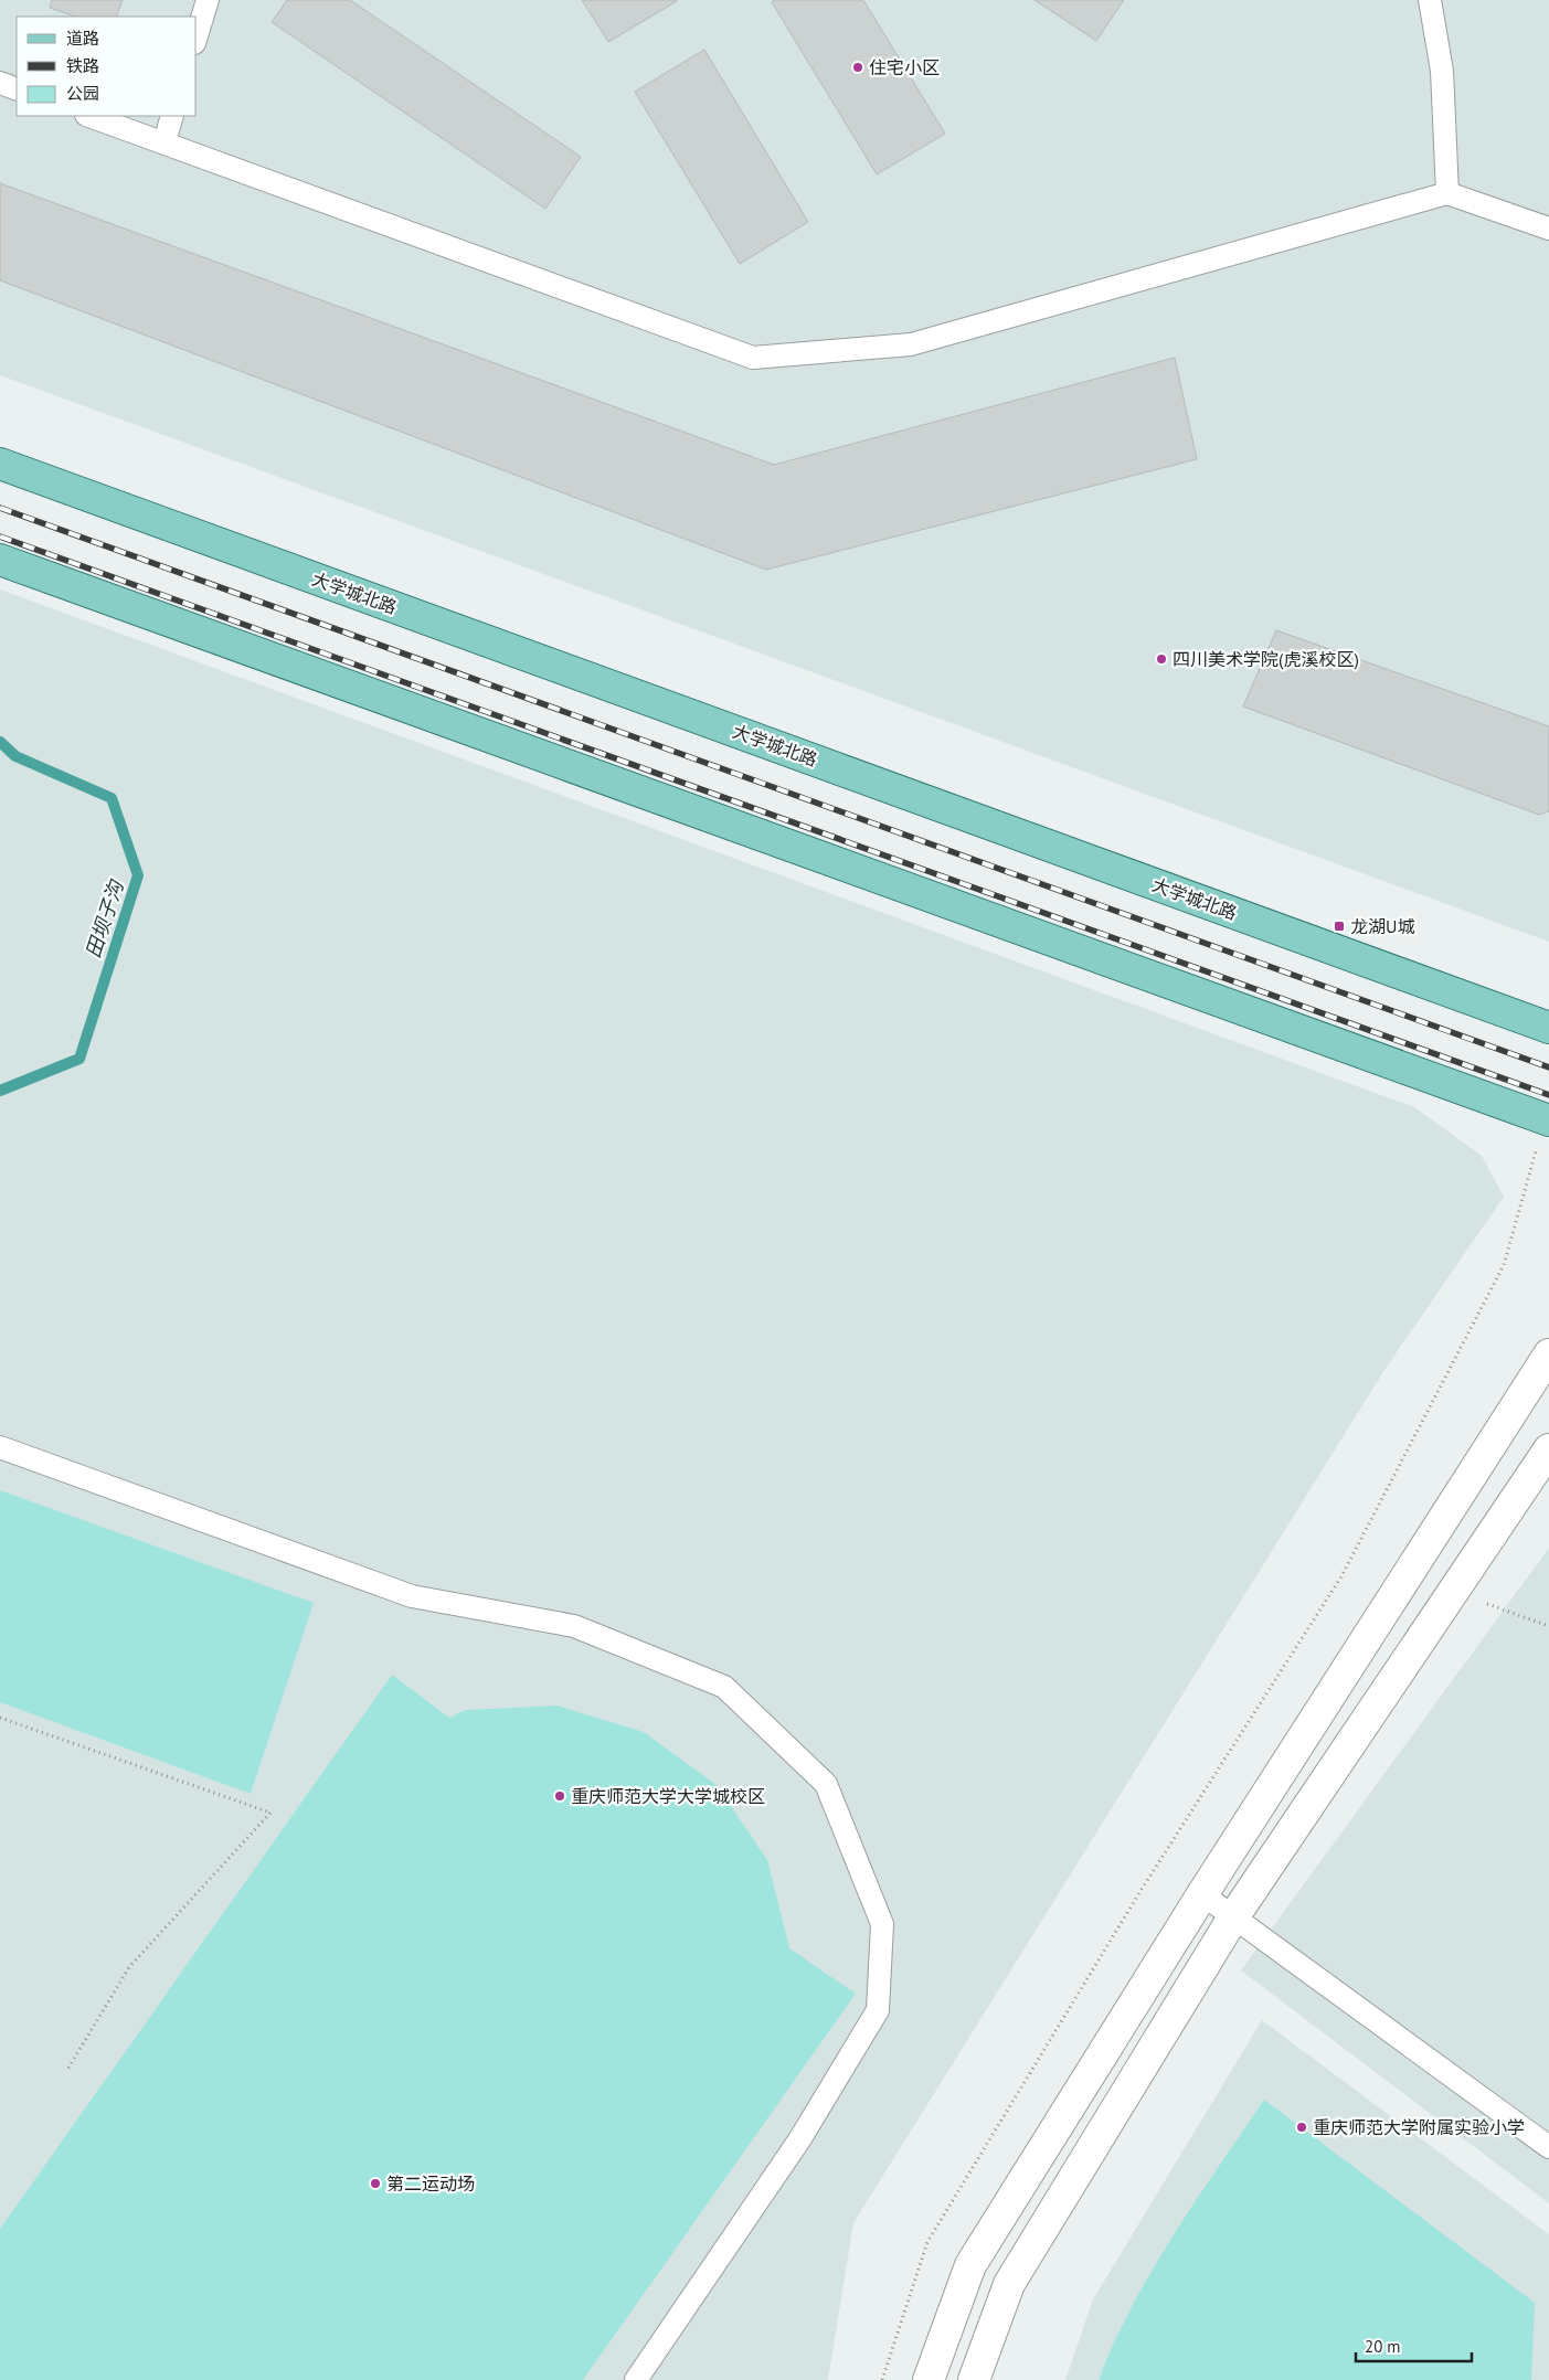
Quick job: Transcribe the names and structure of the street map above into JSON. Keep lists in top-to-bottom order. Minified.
{"streets":{"main road":["大学城北路"]},"water":["田坝子沟"],"places":{"other":["住宅小区","四川美术学院(虎溪校区)","重庆师范大学大学城校区","重庆师范大学附属实验小学","第二运动场"],"transit":["龙湖U城"]},"legend":["道路","铁路","公园"],"scale_bar":"20 m"}
